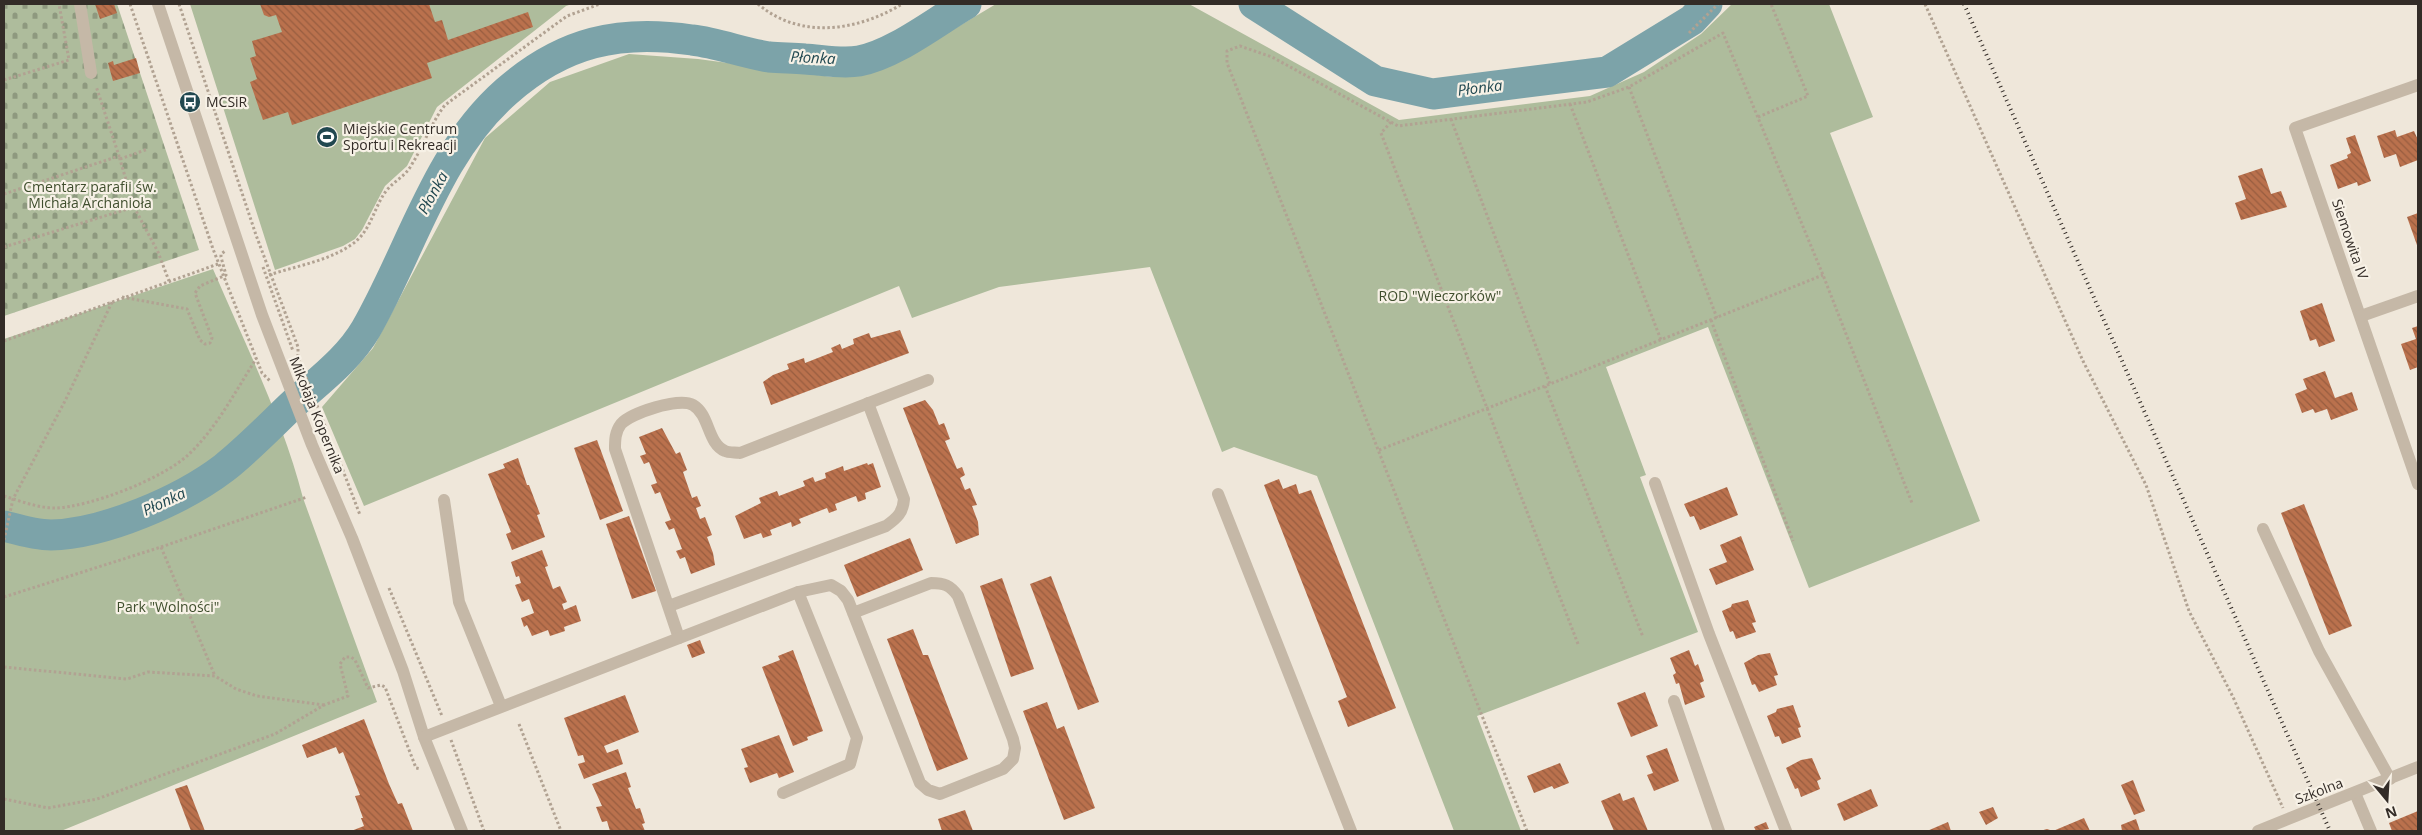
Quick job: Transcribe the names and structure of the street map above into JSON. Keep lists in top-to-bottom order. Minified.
{"streets":{"street":["Siemowita IV","Mikołaja Kopernika","Szkolna"]},"water":["Płonka"],"parks":["Cmentarz parafii św. Michała Archanioła","ROD \"Wieczorków\"","Park \"Wolności\""],"places":{"bus stop":["MCSiR"],"sports":["Miejskie Centrum Sportu i Rekreacji"]},"north":"bottom"}
